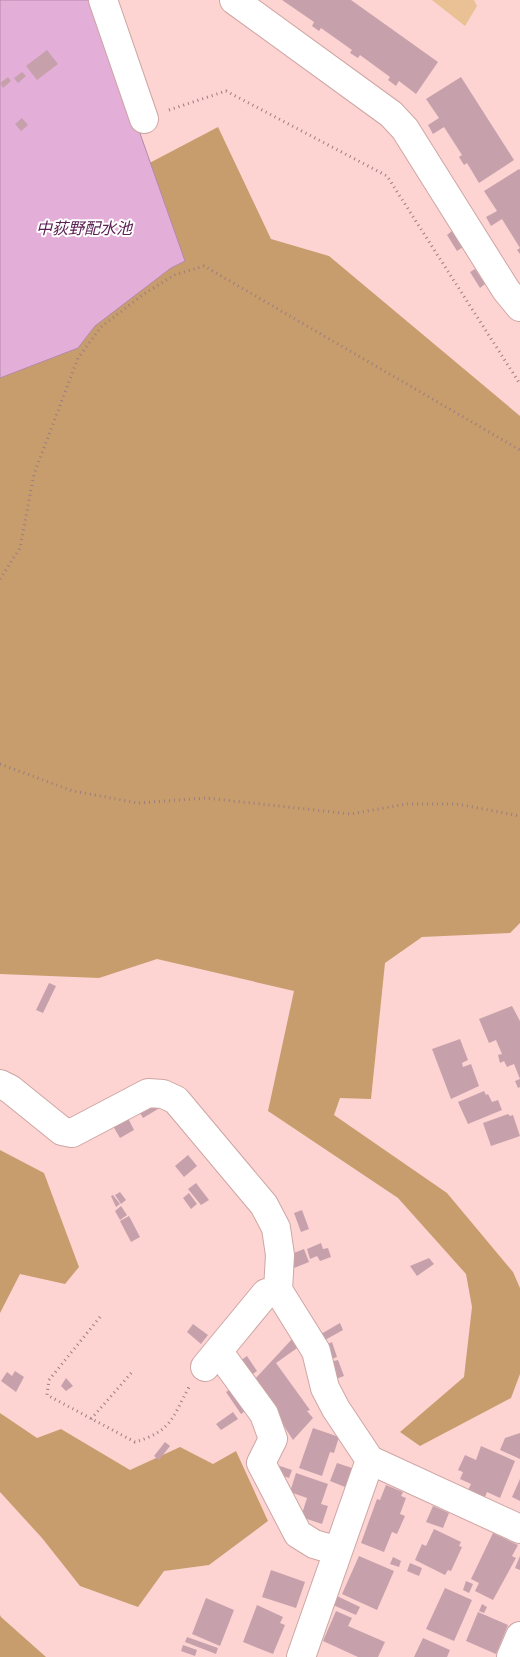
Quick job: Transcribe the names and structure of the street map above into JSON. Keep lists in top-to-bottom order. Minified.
{"water":["中荻野配水池"]}
